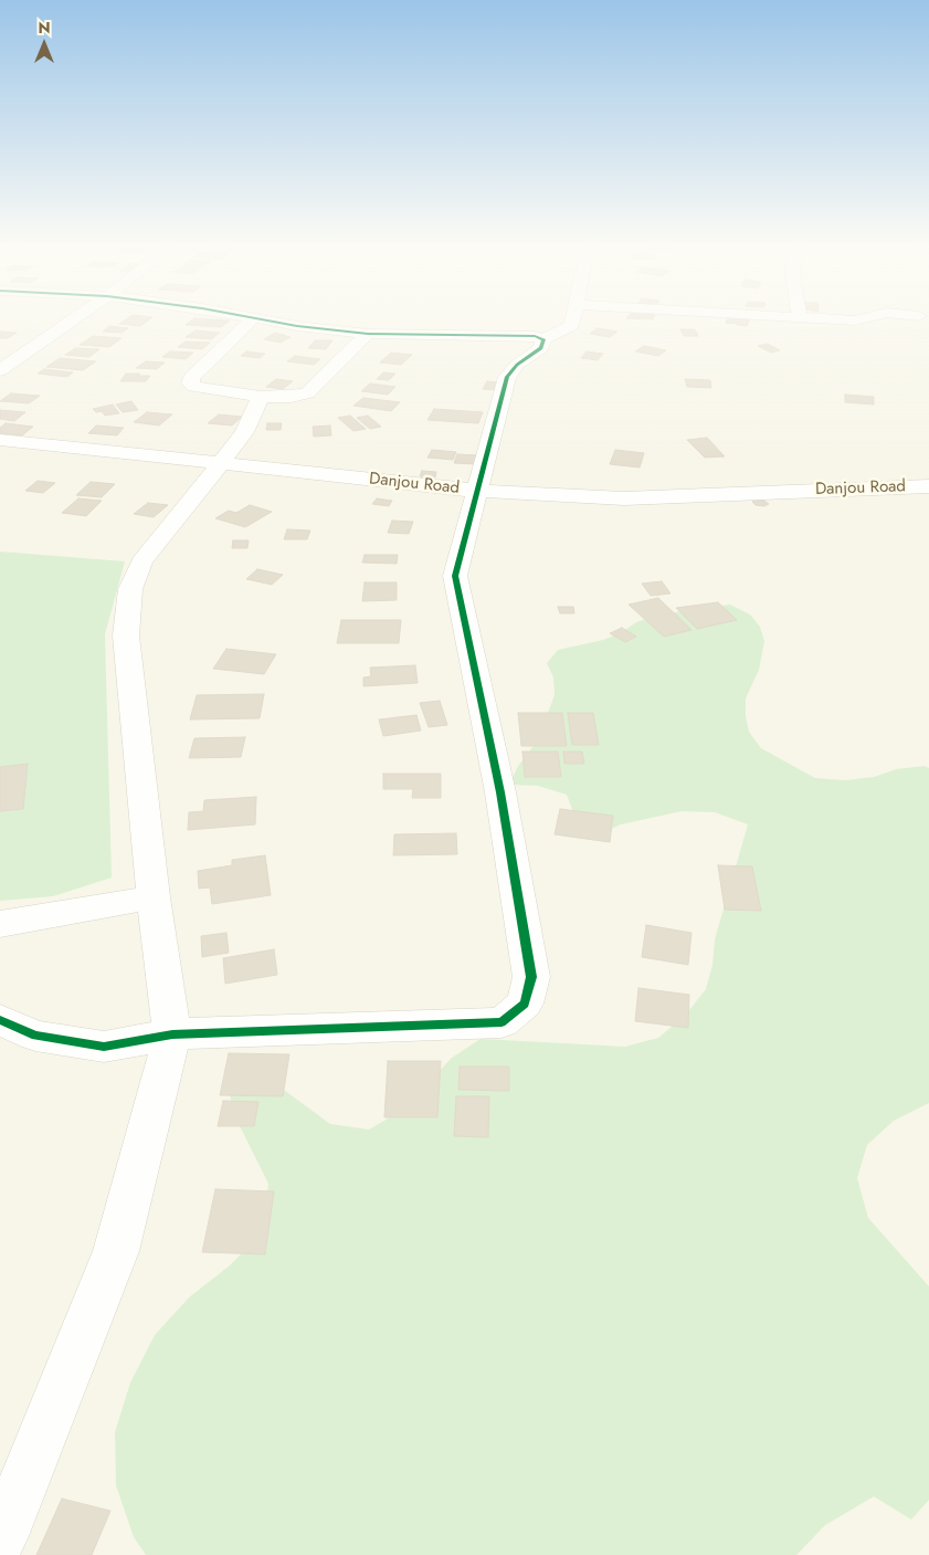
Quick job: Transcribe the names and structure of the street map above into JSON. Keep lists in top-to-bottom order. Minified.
{"streets":{"street":["Danjou Road"]},"north":"top"}
